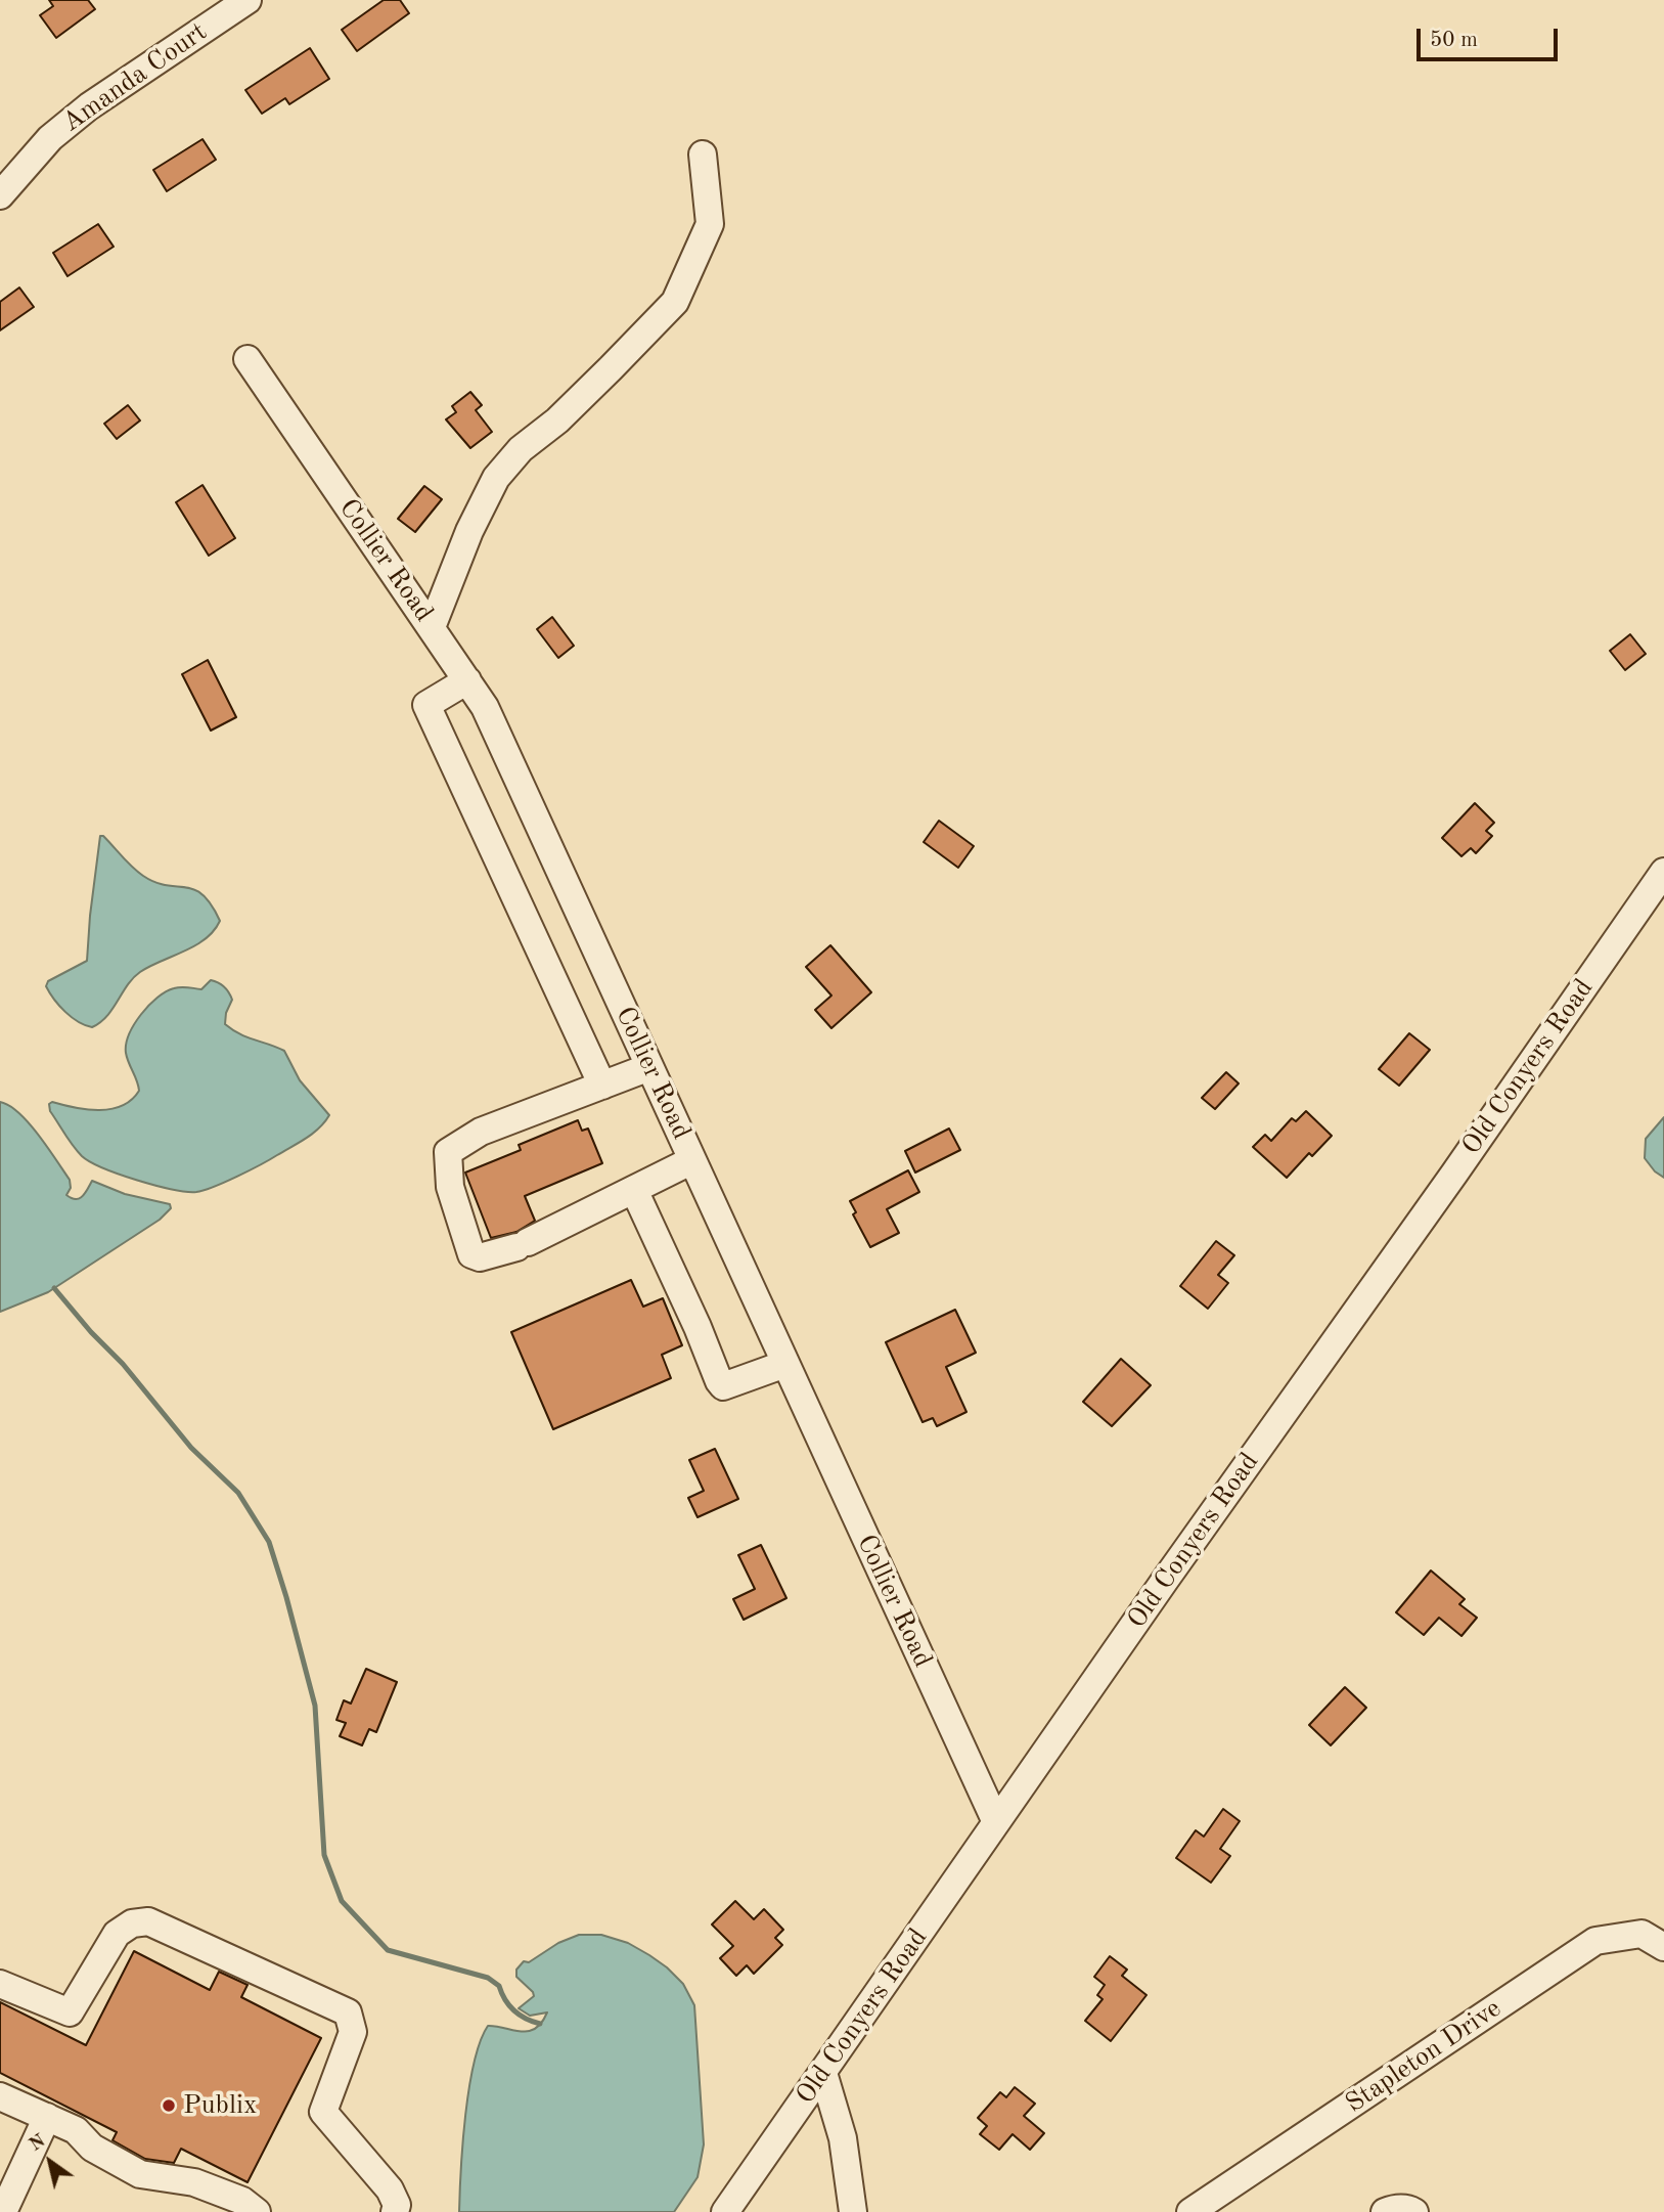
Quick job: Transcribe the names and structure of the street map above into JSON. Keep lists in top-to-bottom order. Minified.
{"streets":{"street":["Amanda Court","Collier Road","Old Conyers Road","Stapleton Drive"]},"crossings":[["Collier Road","Old Conyers Road"]],"places":["Publix"],"scale_bar":"50 m","north":"top left"}
